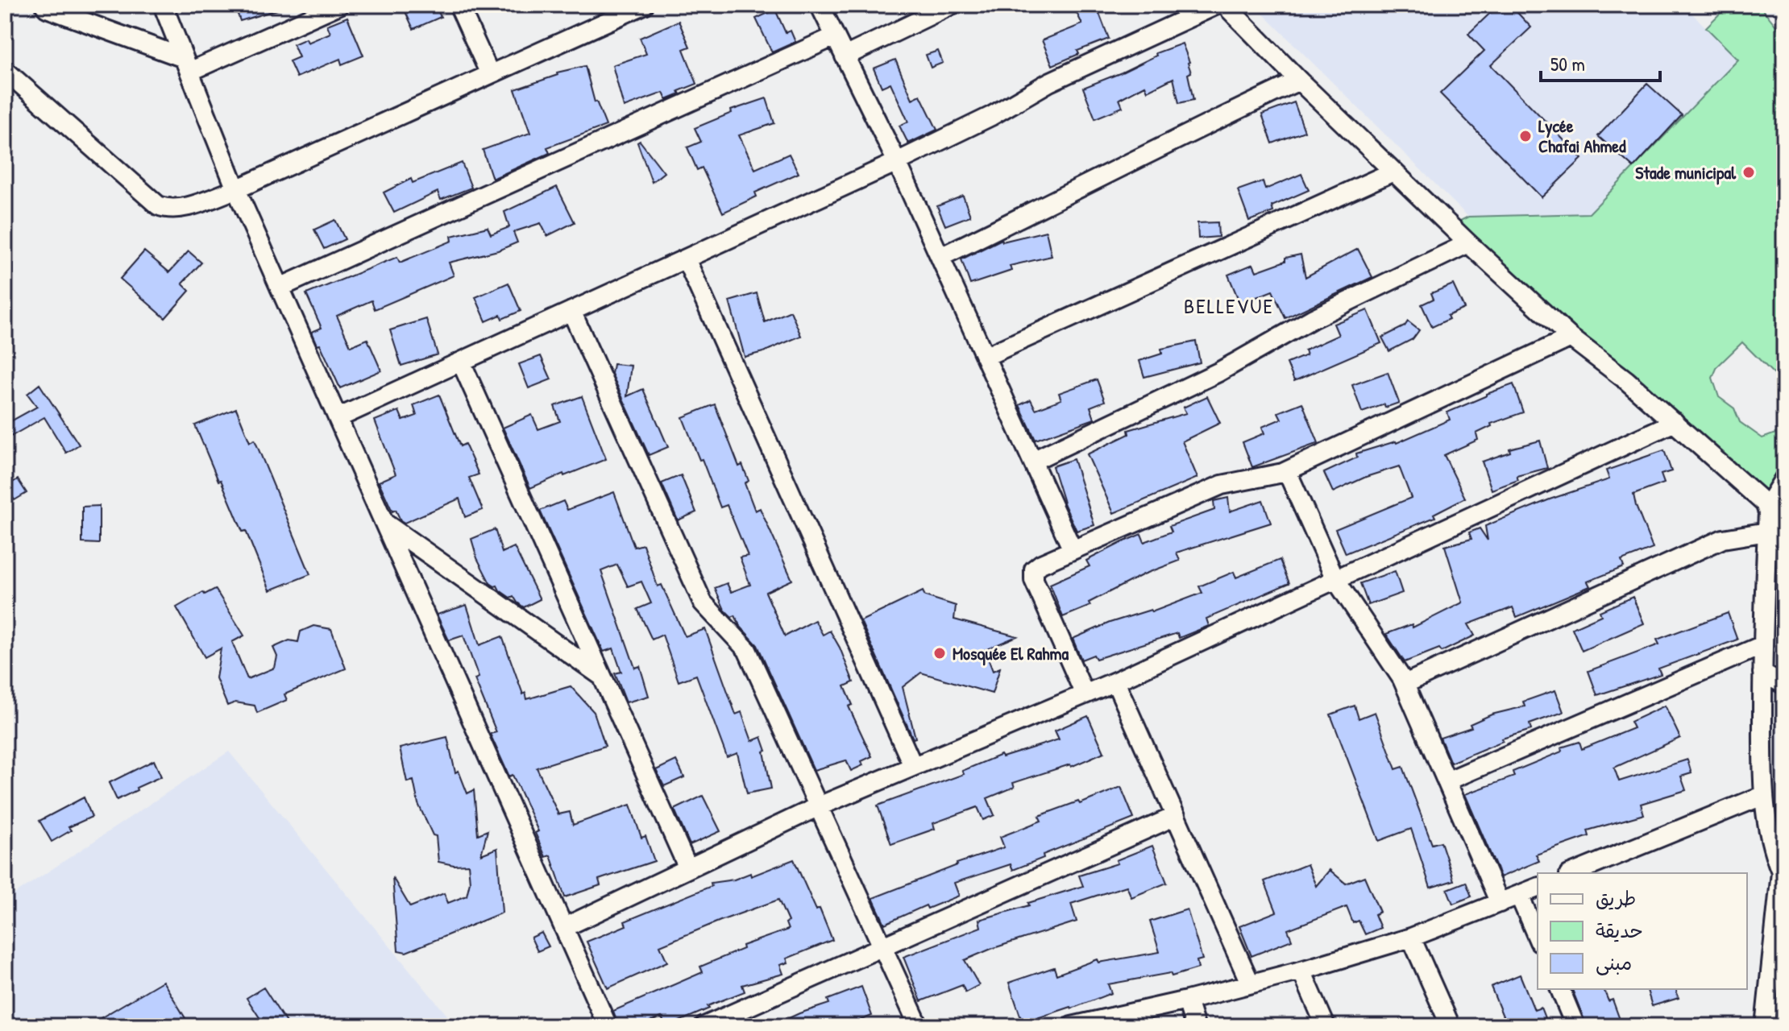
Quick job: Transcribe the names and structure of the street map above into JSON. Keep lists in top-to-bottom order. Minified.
{"districts":["BELLEVUE"],"places":["Lycée Chafai Ahmed","Stade municipal","Mosquée El Rahma"],"legend":["طريق","حديقة","مبنى"],"scale_bar":"50 m"}
